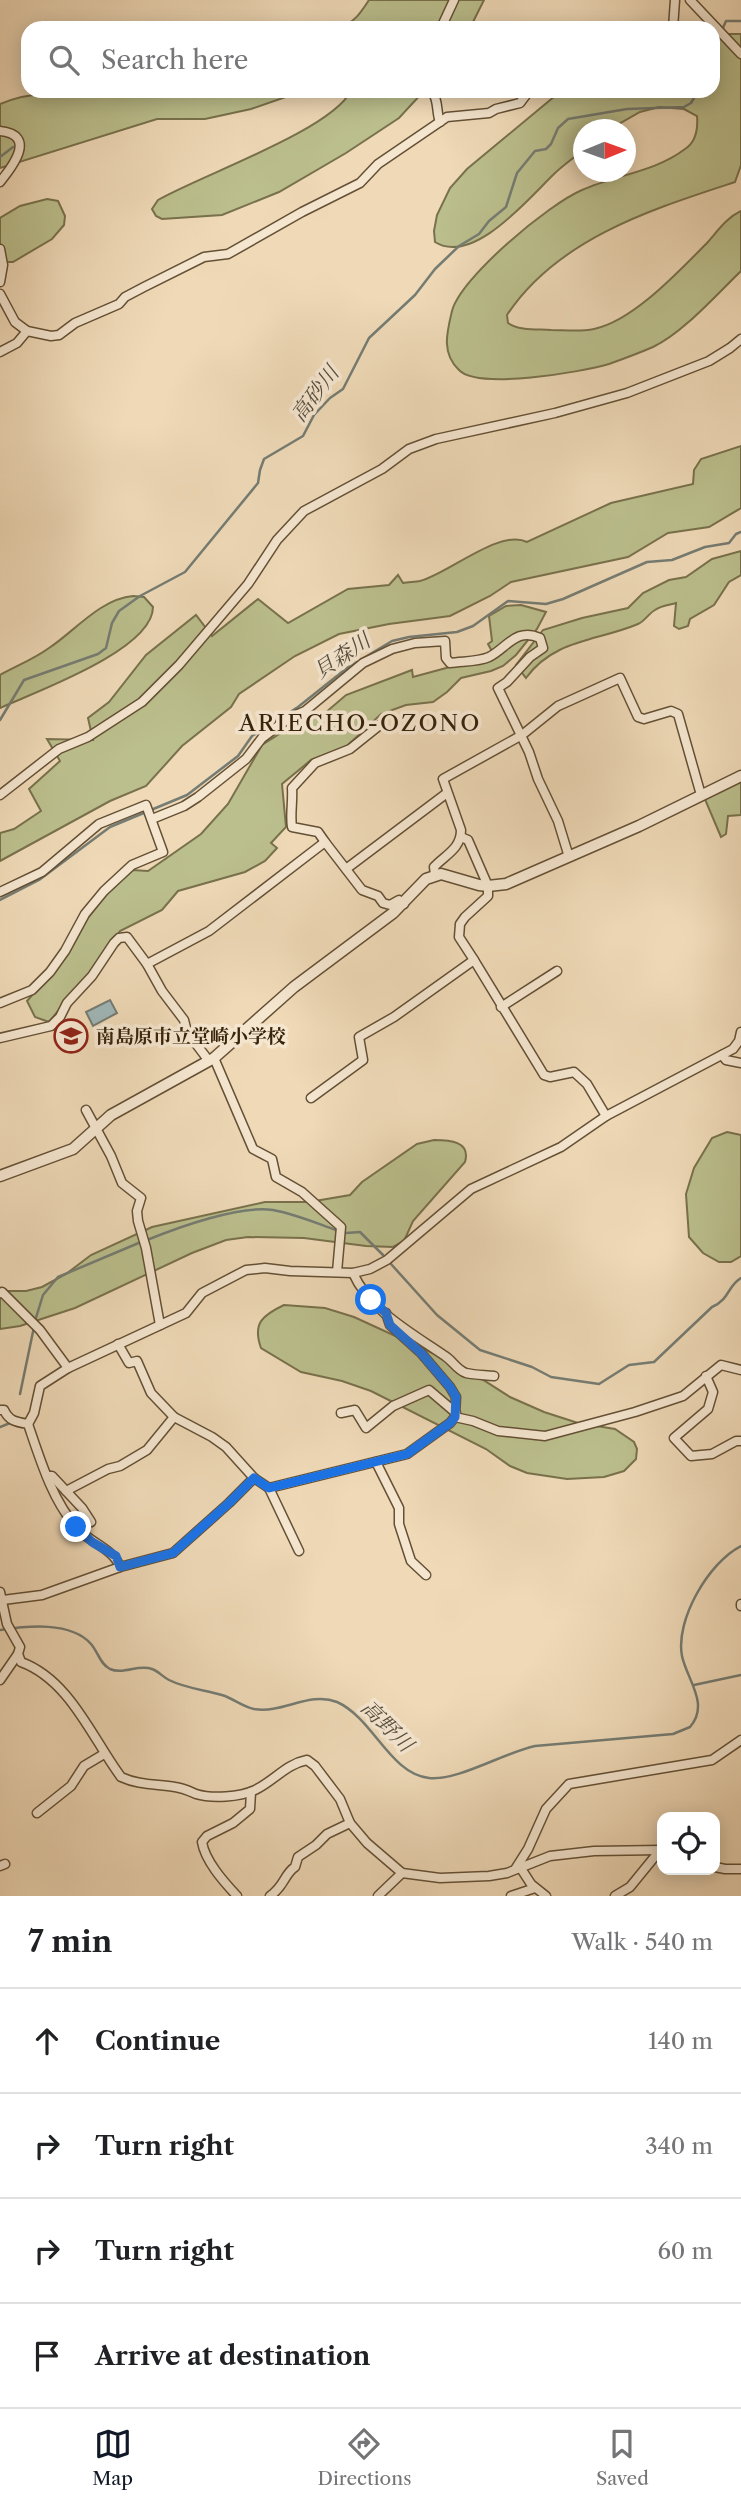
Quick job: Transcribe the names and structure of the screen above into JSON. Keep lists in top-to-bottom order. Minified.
{"districts":["ARIECHO-OZONO"],"water":["高砂川","貝森川","高野川"],"places":{"school or university":["南島原市立堂崎小学校"]},"north":"right","page":{"search":"Search here","heading":["7 min","Walk · 540 m"],"list":[["Continue","140 m"],["Turn right","340 m"],["Turn right","60 m"],"Arrive at destination"],"nav":["Map","Directions","Saved"]}}
